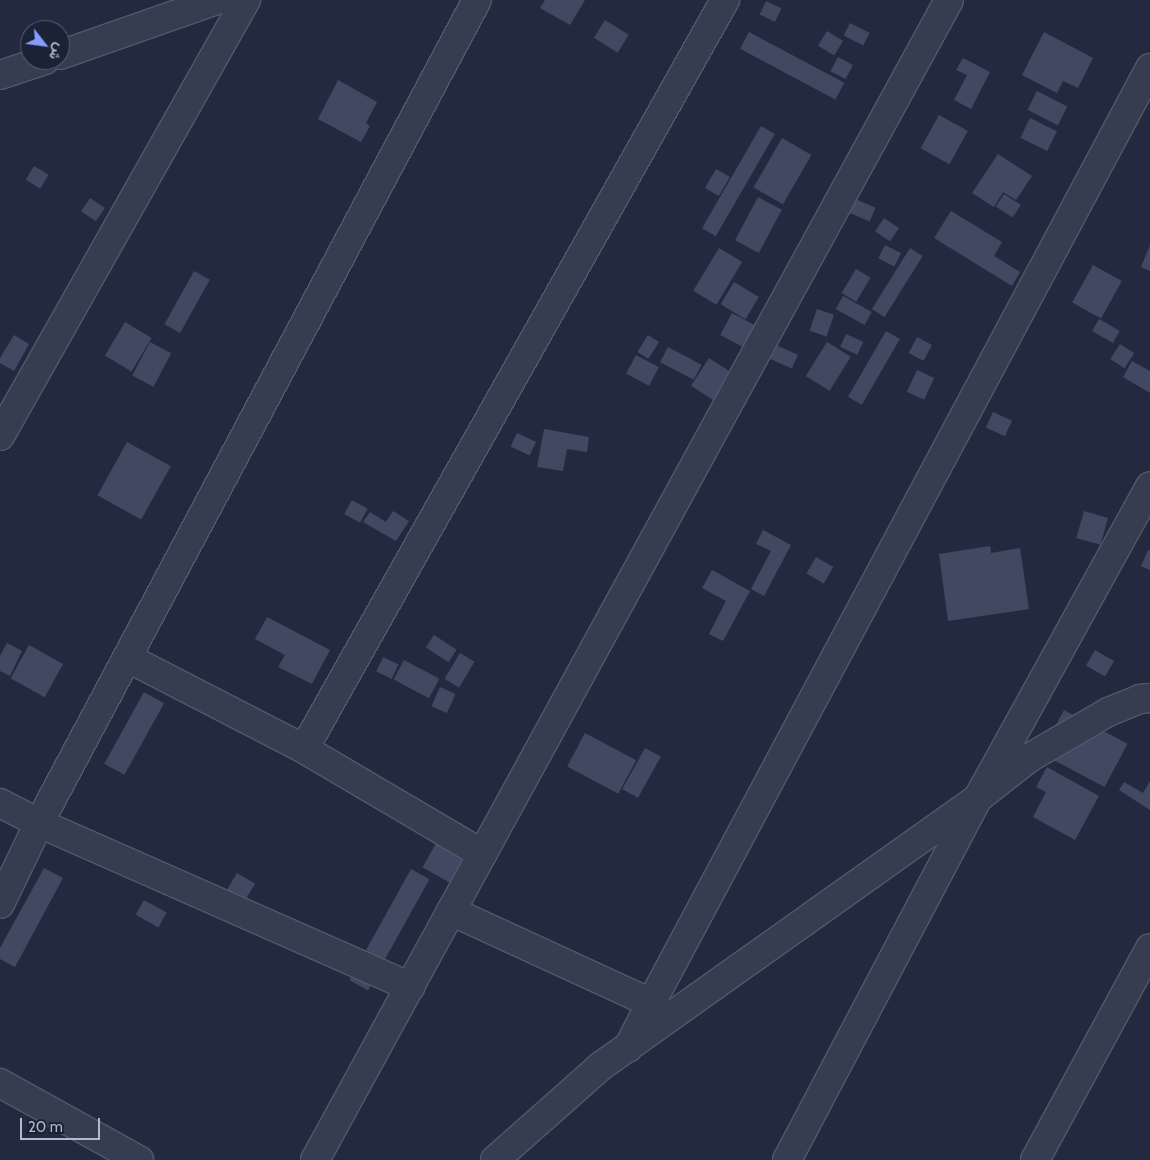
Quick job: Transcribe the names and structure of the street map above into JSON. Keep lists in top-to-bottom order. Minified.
{"scale_bar":"20 m","north":"bottom right"}
